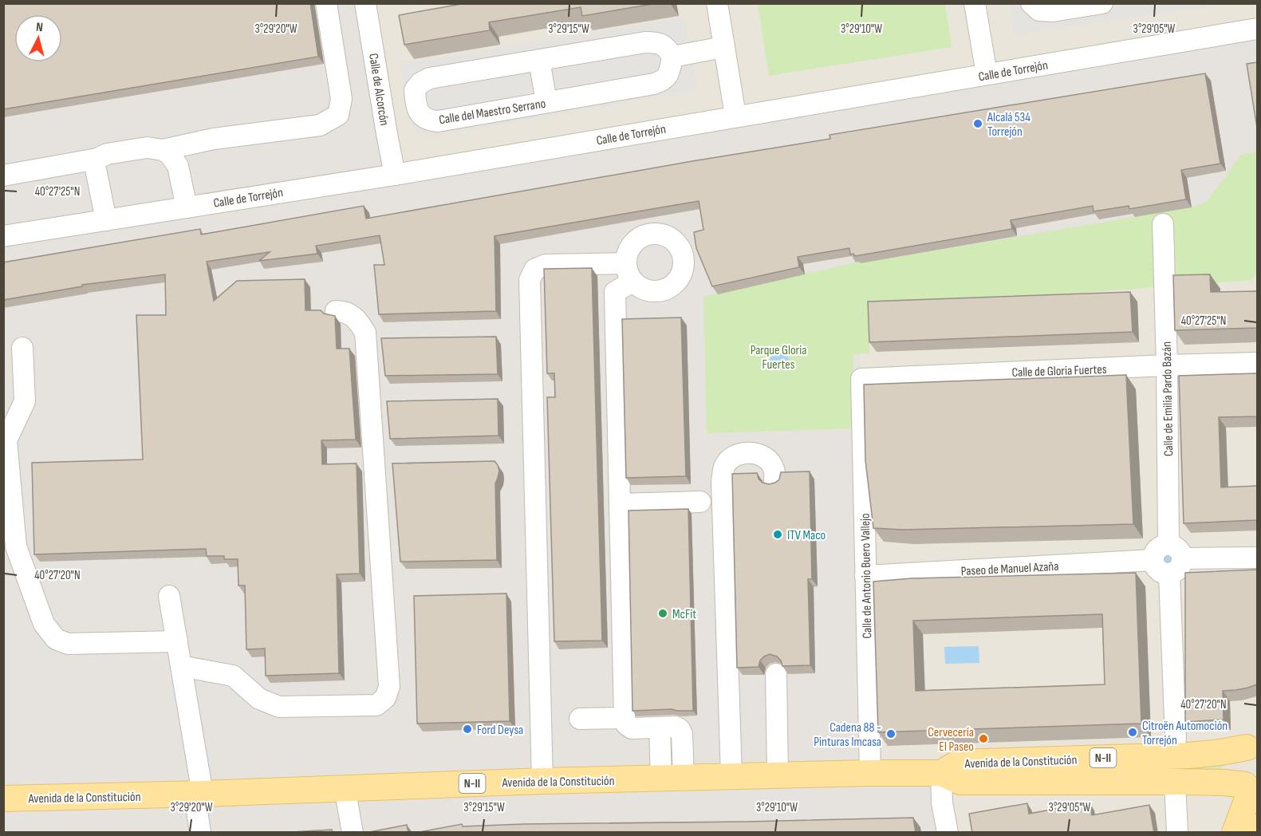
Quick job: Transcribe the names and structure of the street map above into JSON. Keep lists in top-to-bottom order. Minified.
{"streets":{"main road":["N-II","Avenida de la Constitución"],"street":["Calle de Torrejón","Calle de Alcorcón","Calle del Maestro Serrano","Calle de Gloria Fuertes","Calle de Emilia Pardo Bazán","Paseo de Manuel Azaña","Calle de Antonio Buero Vallejo"]},"crossings":[["Calle de Torrejón","Calle de Alcorcón"],["Calle de Gloria Fuertes","Calle de Emilia Pardo Bazán"],["Calle de Gloria Fuertes","Calle de Antonio Buero Vallejo"],["Calle de Emilia Pardo Bazán","Paseo de Manuel Azaña"],["Paseo de Manuel Azaña","Calle de Antonio Buero Vallejo"],["Calle de Antonio Buero Vallejo","Avenida de la Constitución"],["N-II","Avenida de la Constitución"]],"parks":["Parque Gloria Fuertes"],"places":["Alcalá 534 Torrejón","ITV Maco","McFit","Ford Deysa","Citroën Automoción Torrejón","Cadena 88 - Pinturas Imcasa","Cervecería El Paseo"],"north":"top","coordinates":["3°29'20\"W","3°29'15\"W","3°29'10\"W","3°29'05\"W","40°27'25\"N","40°27'20\"N"]}
